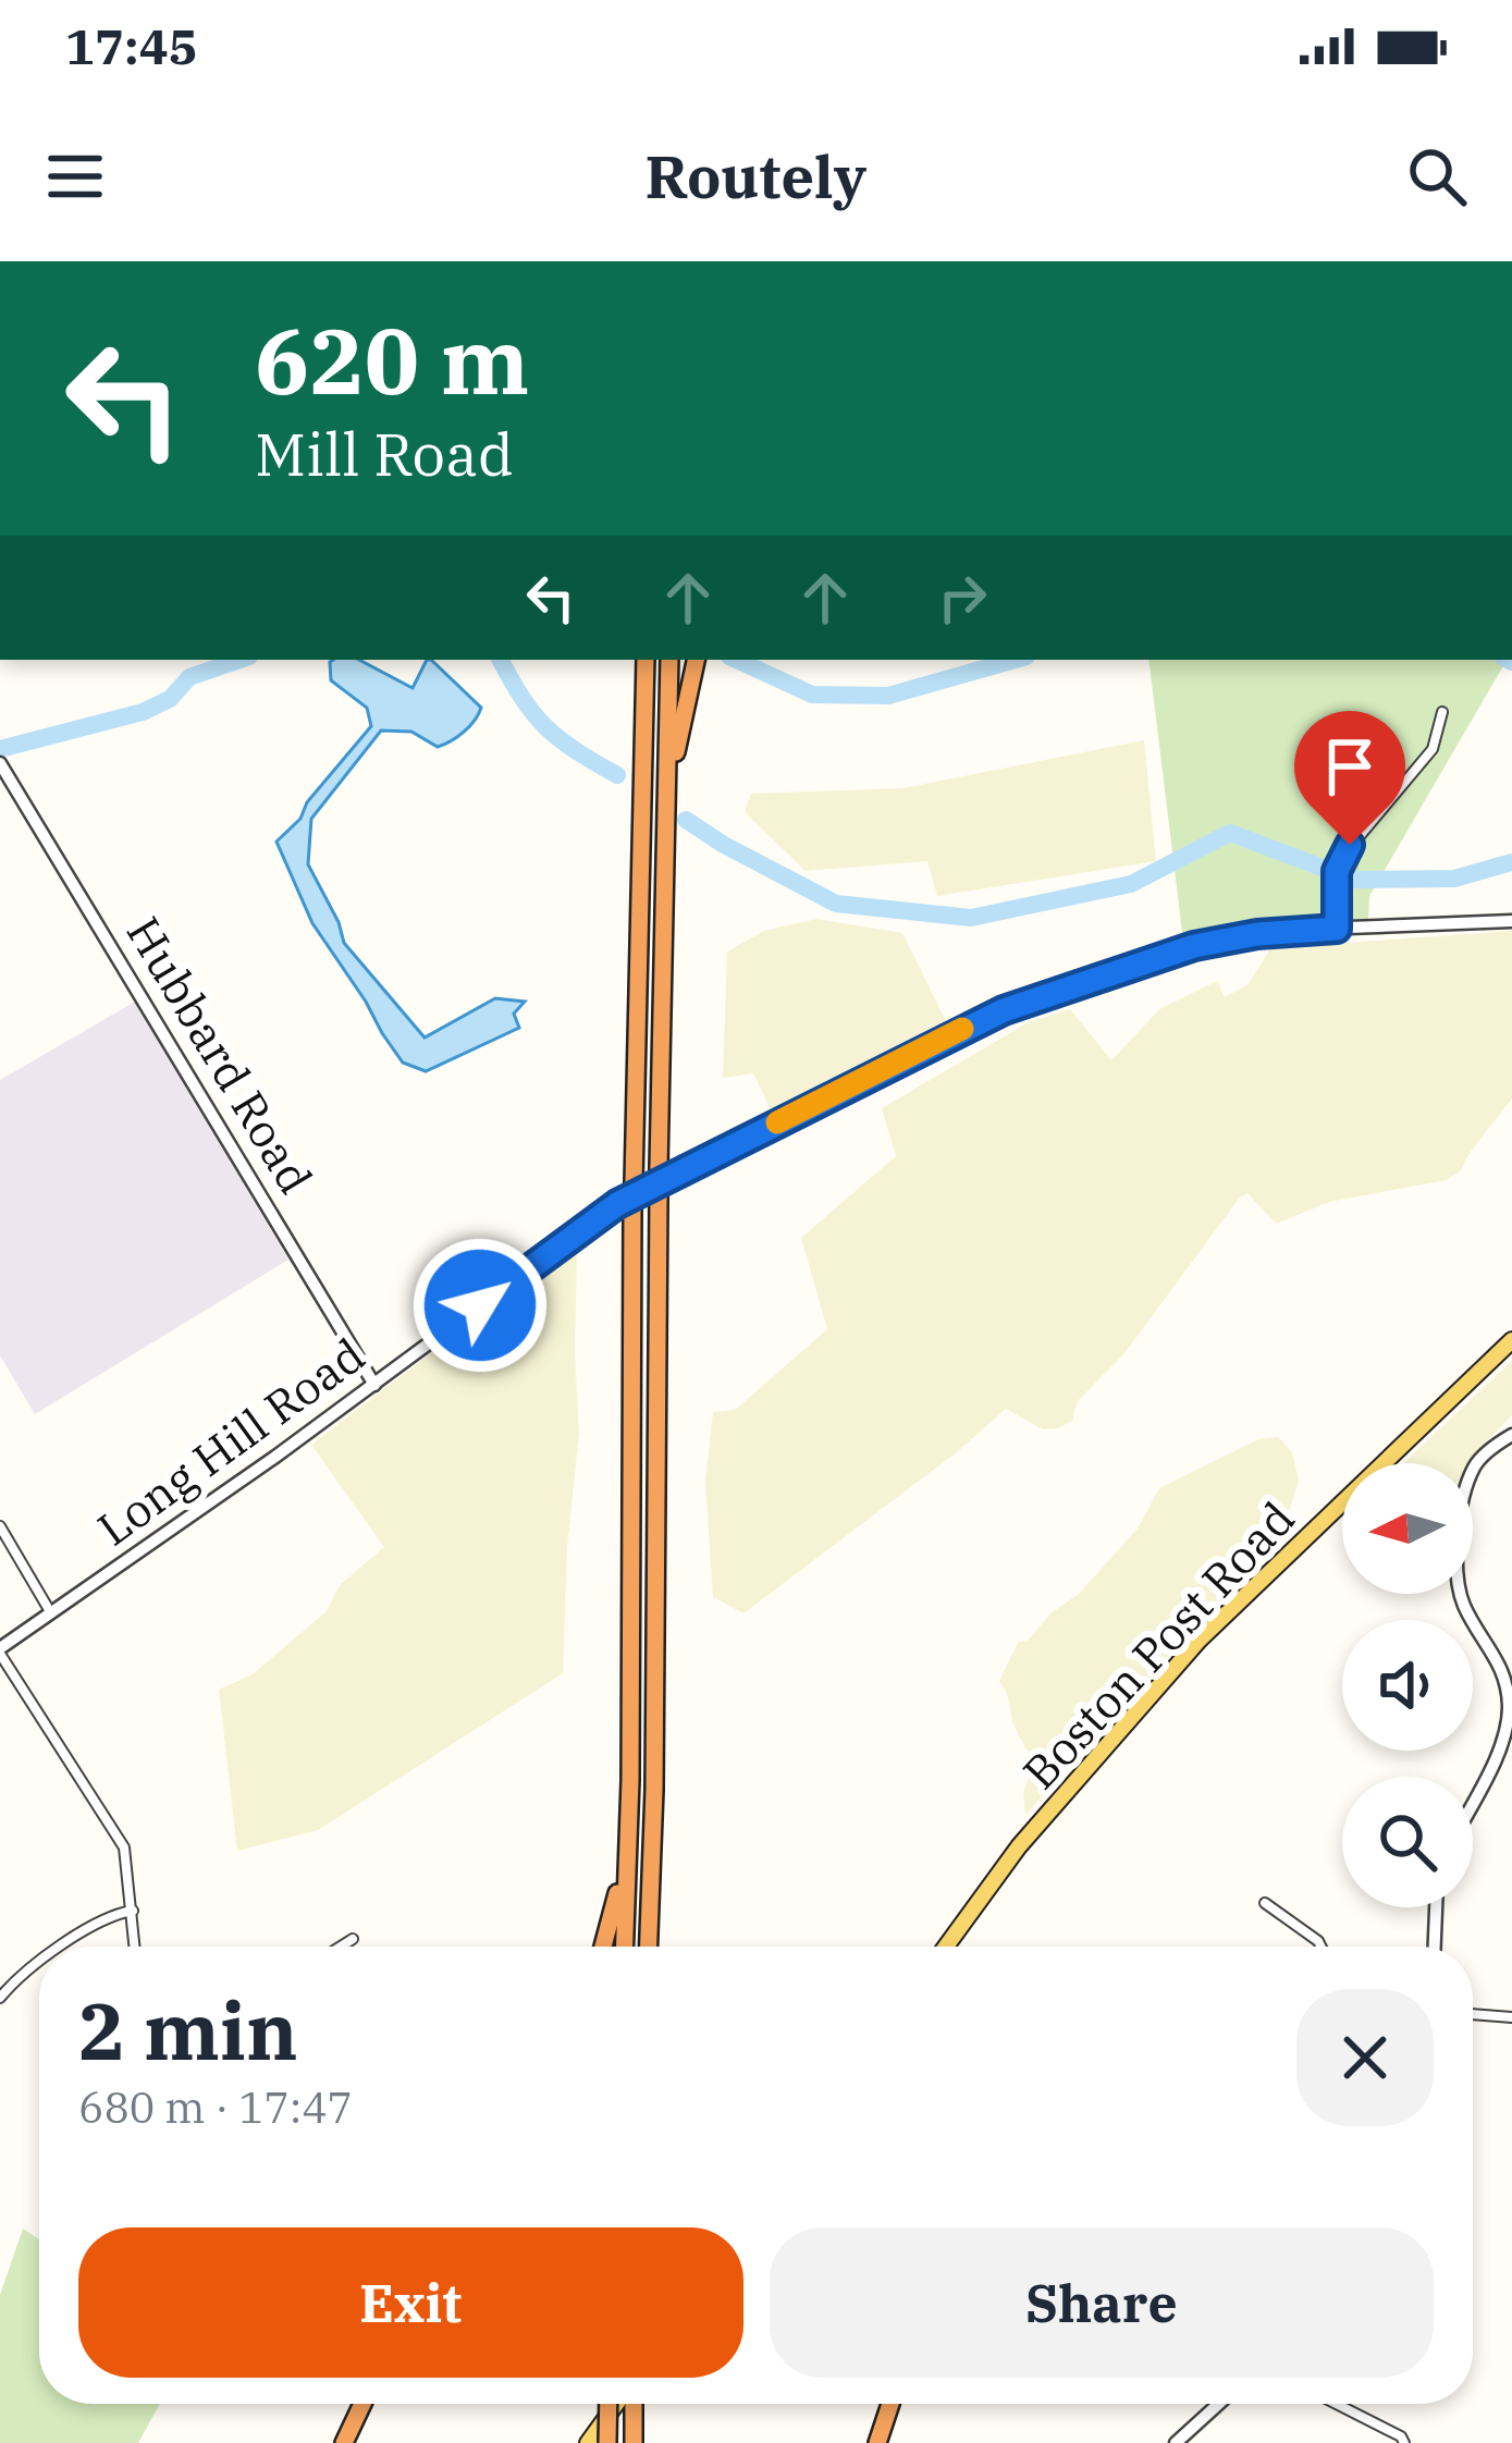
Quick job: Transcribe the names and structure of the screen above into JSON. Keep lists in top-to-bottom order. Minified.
{"streets":{"main road":["Boston Post Road"],"street":["Hubbard Road","Long Hill Road"]},"crossings":[["Hubbard Road","Long Hill Road"]],"north":"left","page":{"status":"17:45","header":"Routely","turn":["620 m","Mill Road"],"heading":["2 min","680 m · 17:47"],"buttons":["Exit","Share"]}}
